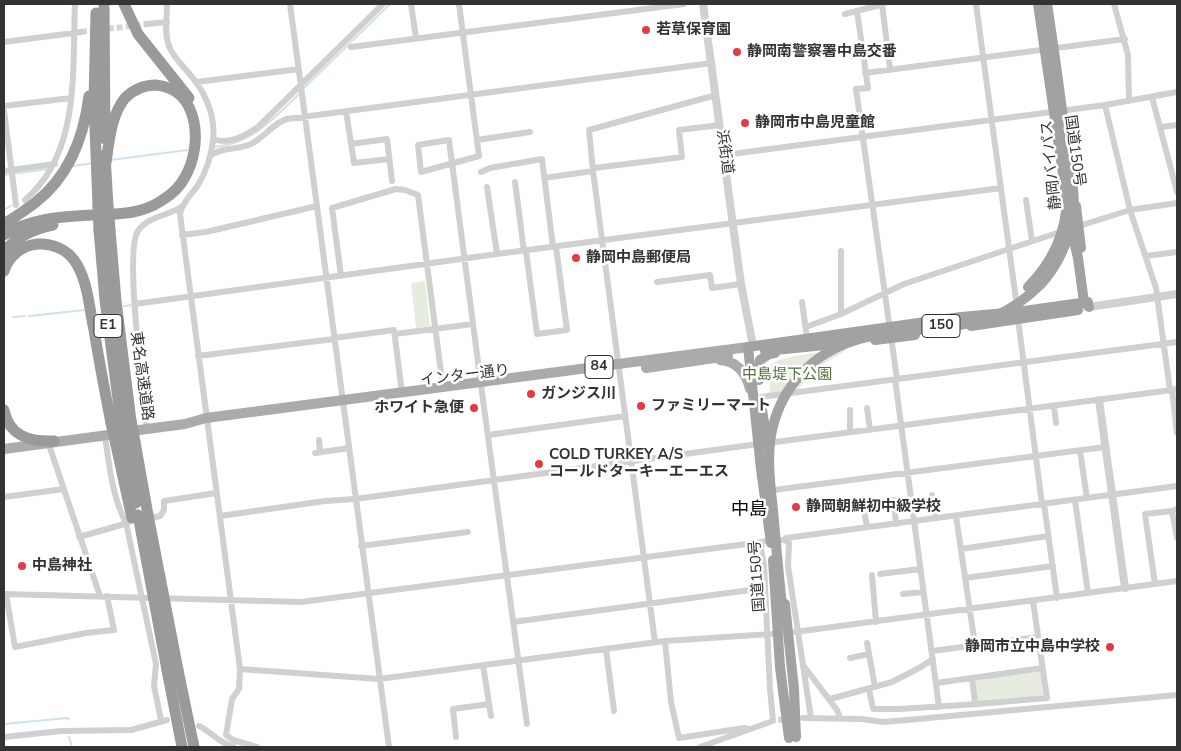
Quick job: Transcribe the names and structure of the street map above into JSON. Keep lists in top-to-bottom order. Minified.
{"streets":{"highway":["国道150号","静岡バイパス","E1","150","東名高速道路"],"main road":["84","インター通り"],"street":["浜街道"]},"crossings":[["国道150号","浜街道"],["国道150号","静岡バイパス"],["国道150号","インター通り"],["浜街道","インター通り"],["東名高速道路","インター通り"]],"districts":["中島"],"parks":["中島堤下公園"],"places":["若草保育園","静岡南警察署中島交番","静岡市中島児童館","静岡中島郵便局","ガンジス川","ファミリーマート","ホワイト急便","COLD TURKEY A/S コールドターキーエーエス","静岡朝鮮初中級学校","中島神社","静岡市立中島中学校"]}
